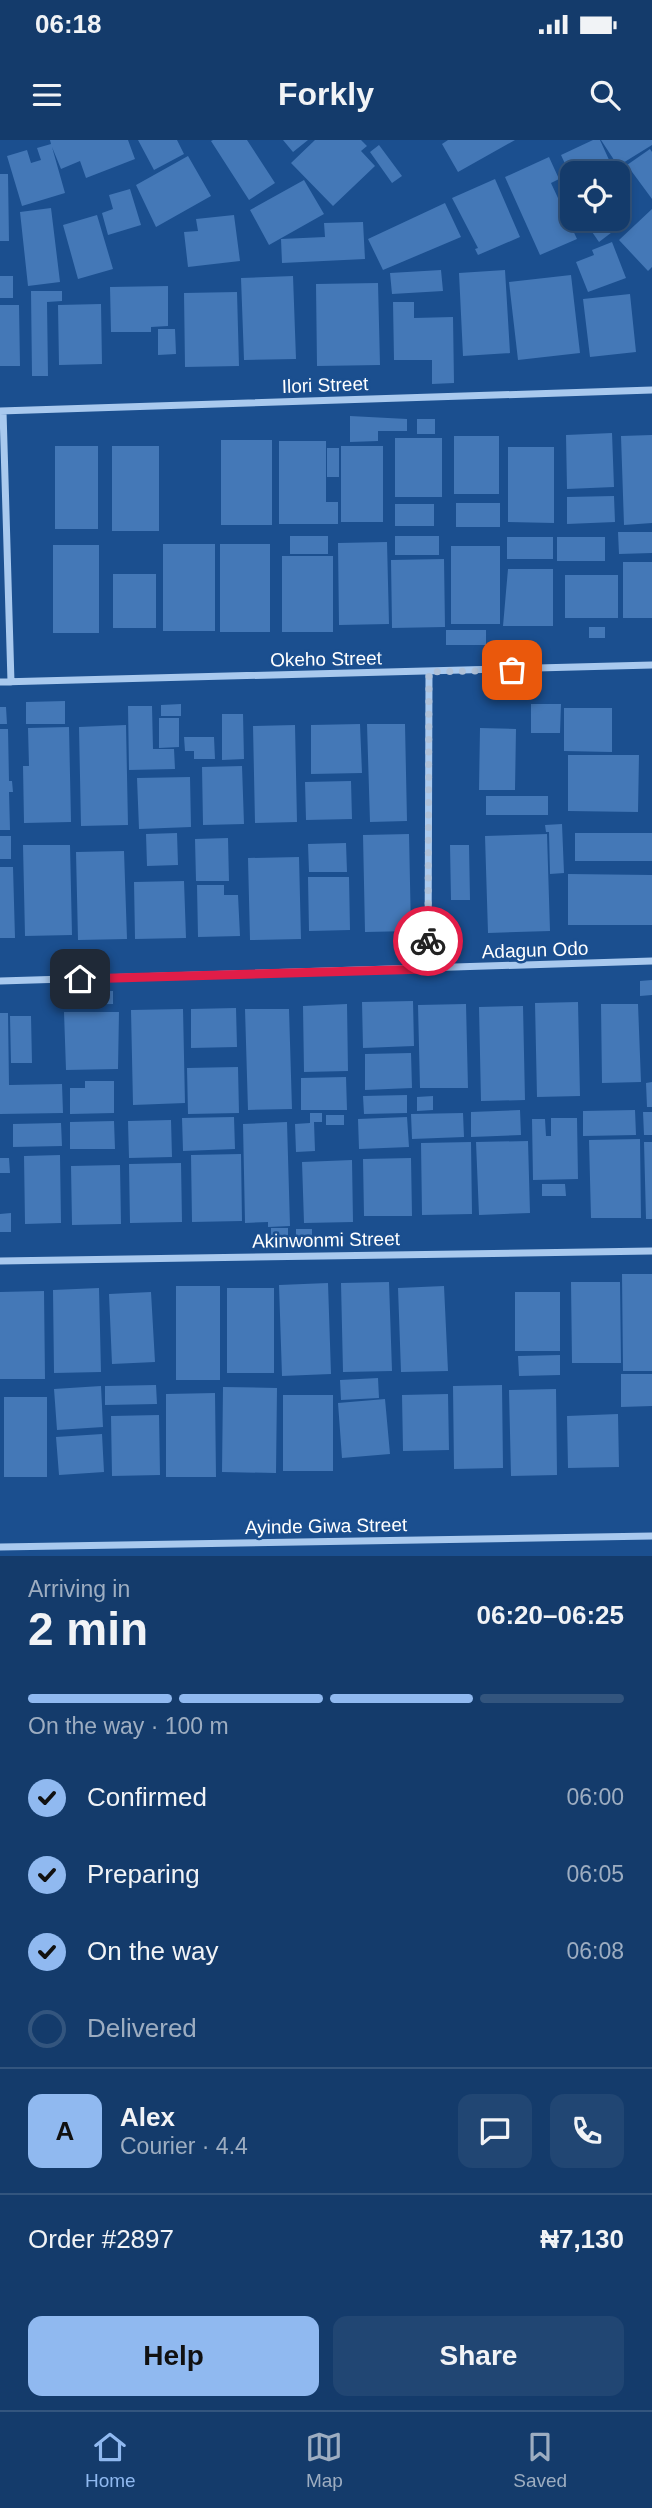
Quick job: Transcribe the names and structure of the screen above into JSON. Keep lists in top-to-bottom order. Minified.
{"streets":{"street":["Ilori Street","Okeho Street","Adagun Odo","Akinwonmi Street","Ayinde Giwa Street"]},"page":{"status":"06:18","header":"Forkly","heading":["2 min","Arriving in","06:20–06:25"],"panel":["Alex","Courier · 4.4","Order #2897","₦7,130"],"bar":"On the way · 100 m","list":[["Confirmed","06:00"],["Preparing","06:05"],["On the way","06:08"],"Delivered"],"round":"A","buttons":["Help","Share"],"tabs":["Home","Map","Saved"]}}
